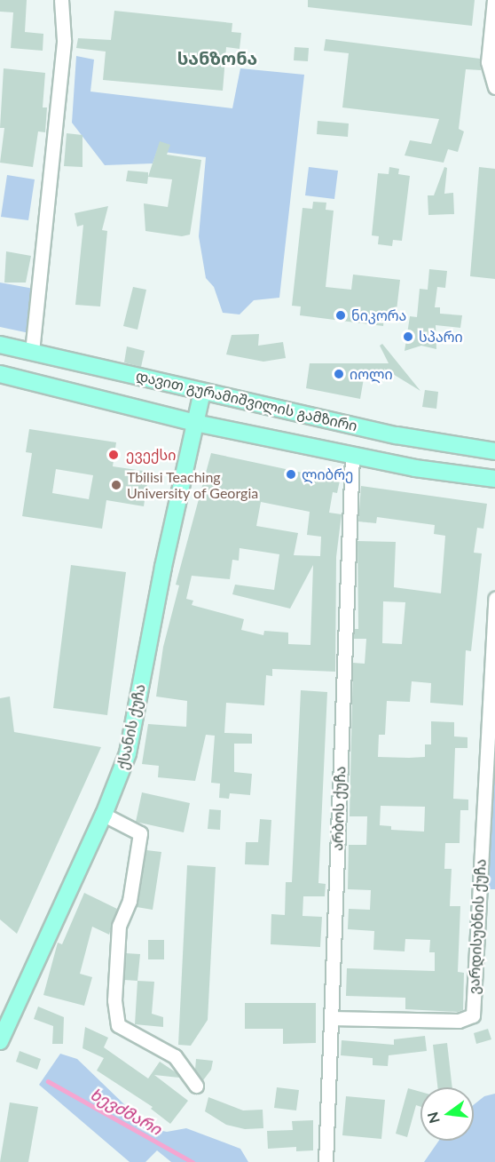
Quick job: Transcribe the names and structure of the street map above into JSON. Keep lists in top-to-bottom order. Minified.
{"streets":{"main road":["დავით გურამიშვილის გამზირი","ქსანის ქუჩა"],"street":["არბოს ქუჩა","ვარდისუბნის ქუჩა"]},"crossings":[["დავით გურამიშვილის გამზირი","ქსანის ქუჩა"],["დავით გურამიშვილის გამზირი","არბოს ქუჩა"],["არბოს ქუჩა","ვარდისუბნის ქუჩა"]],"districts":["სანზონა"],"water":["ხევძმარი"],"places":["ნიკორა","სპარი","იოლი","ევექსი","ლიბრე","Tbilisi Teaching University of Georgia"],"north":"left"}
